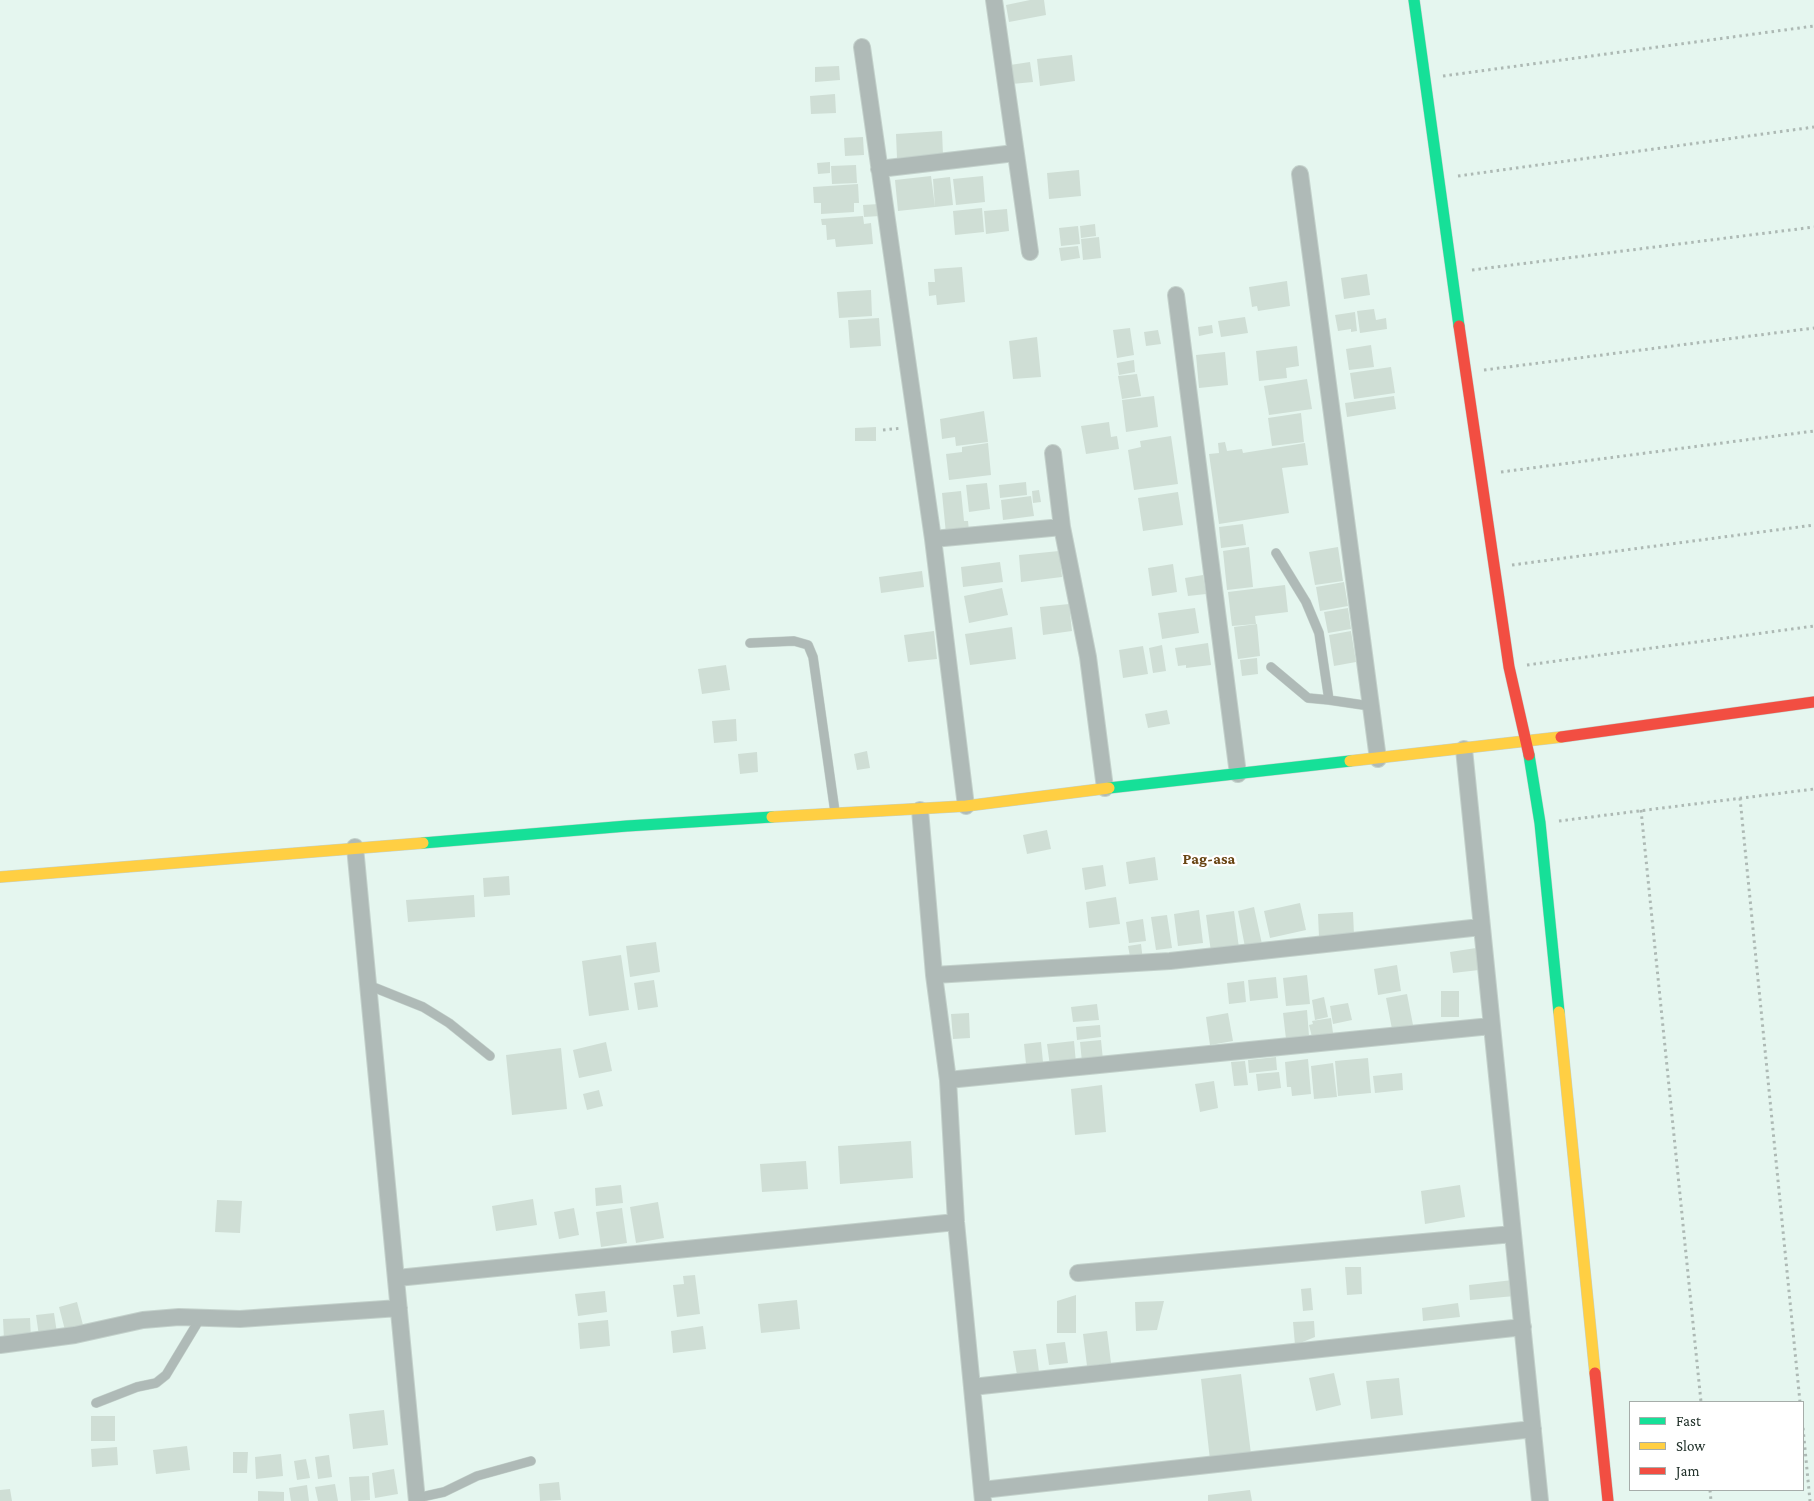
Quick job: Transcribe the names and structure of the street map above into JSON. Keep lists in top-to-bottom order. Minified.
{"districts":["Pag-asa"],"legend":["Fast","Slow","Jam"]}
